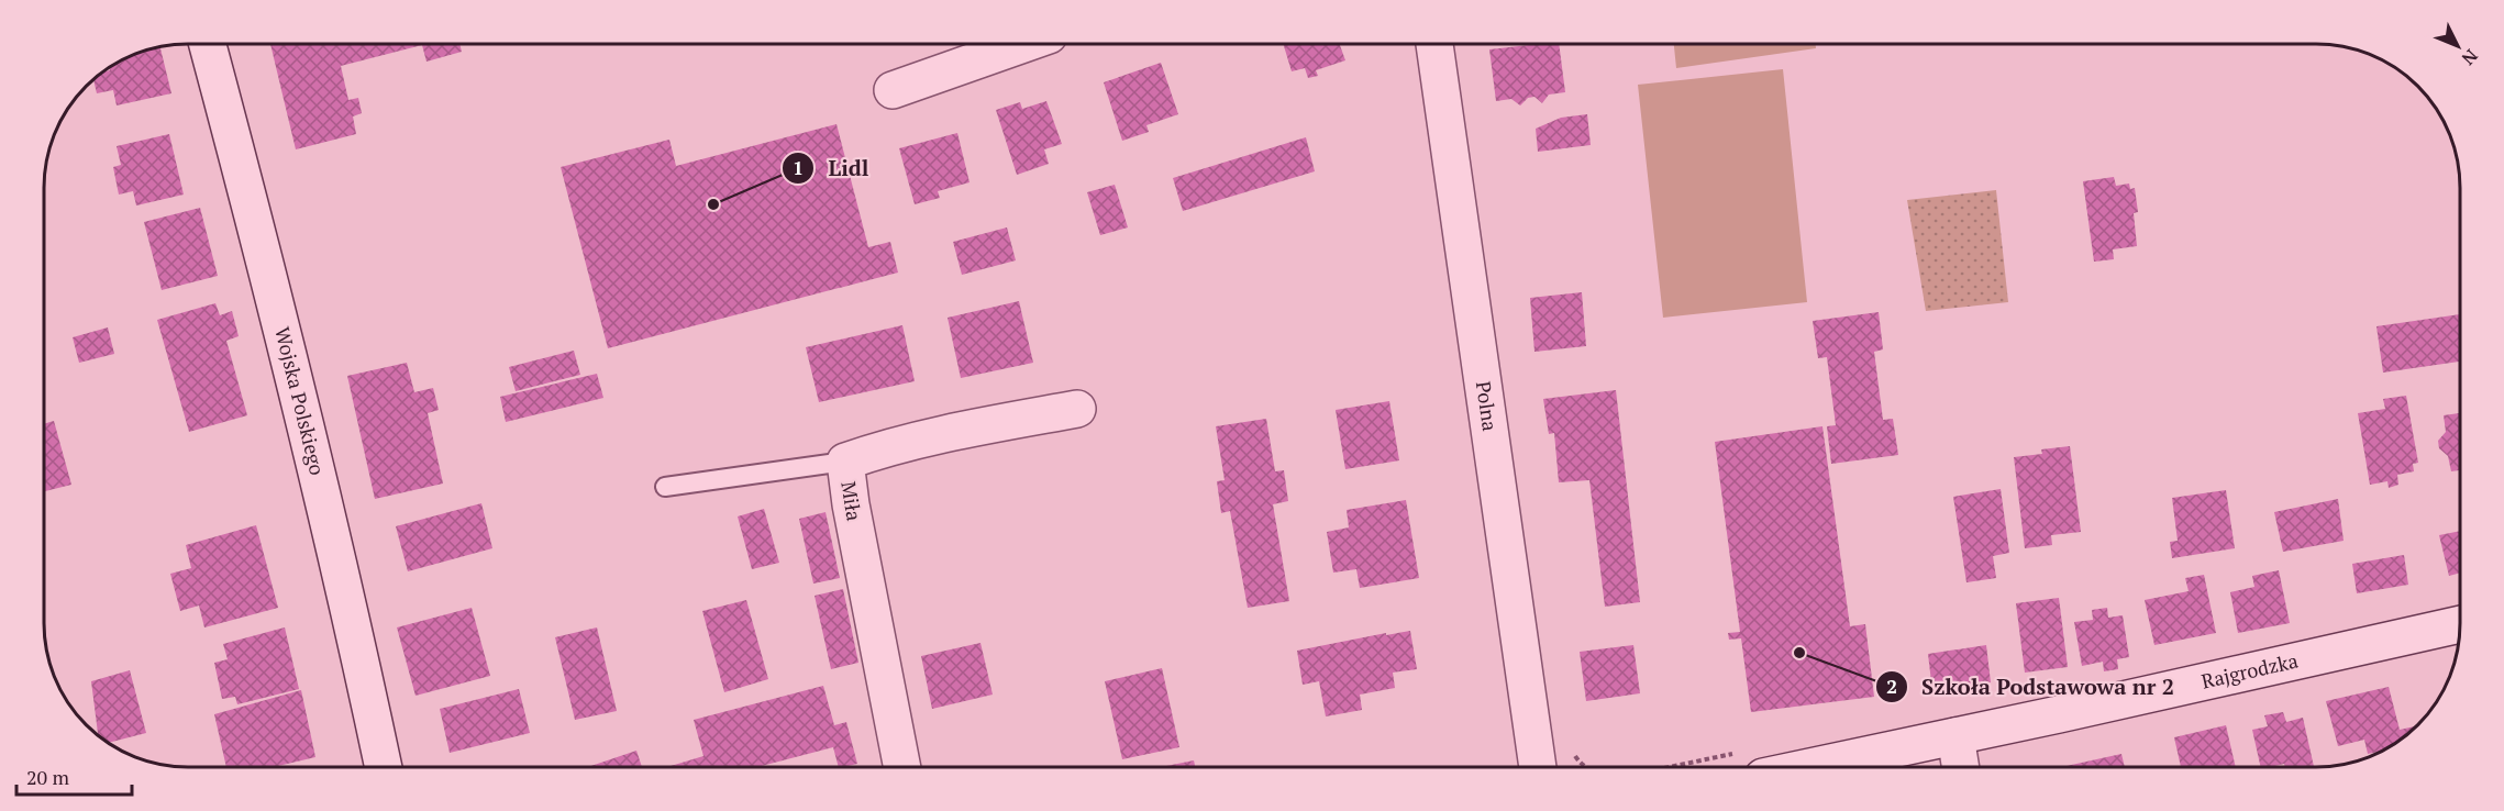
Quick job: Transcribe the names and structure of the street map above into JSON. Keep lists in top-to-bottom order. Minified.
{"streets":{"street":["Wojska Polskiego","Polna","Miła","Rajgrodzka"]},"places":["Lidl","Szkoła Podstawowa nr 2"],"scale_bar":"20 m","north":"bottom right"}
